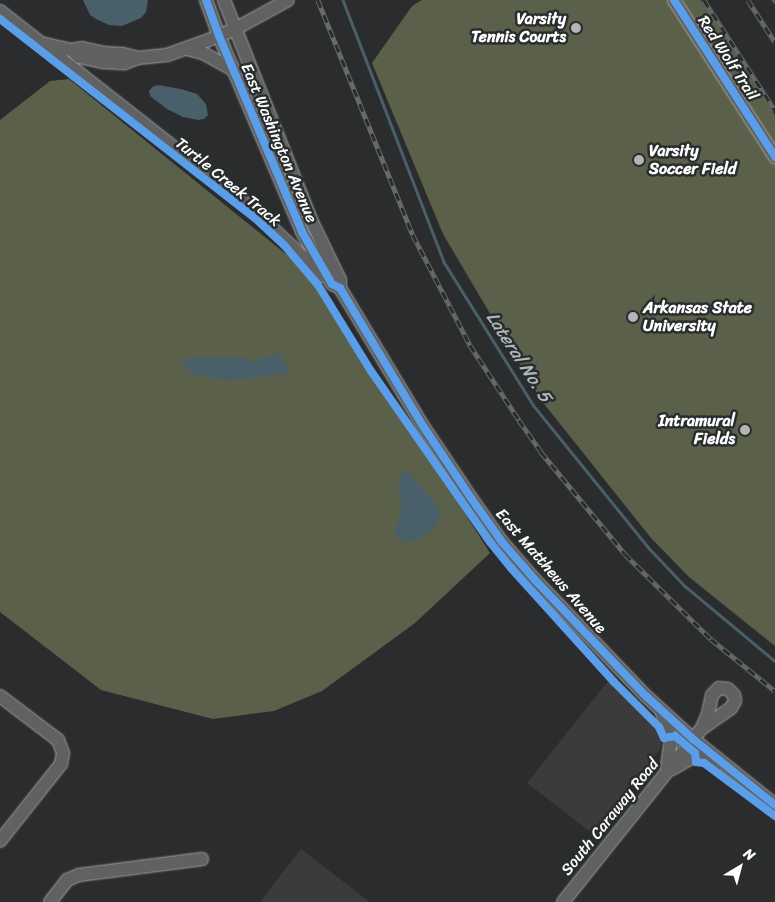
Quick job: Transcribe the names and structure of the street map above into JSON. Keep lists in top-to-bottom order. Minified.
{"streets":{"street":["Red Wolf Trail","East Washington Avenue","East Matthews Avenue","South Caraway Road"],"cycle path":["Turtle Creek Track"]},"crossings":[["East Washington Avenue","East Matthews Avenue"],["East Matthews Avenue","South Caraway Road"]],"water":["Lateral No. 5"],"places":["Varsity Tennis Courts","Varsity Soccer Field","Arkansas State University","Intramural Fields"],"north":"top right"}
